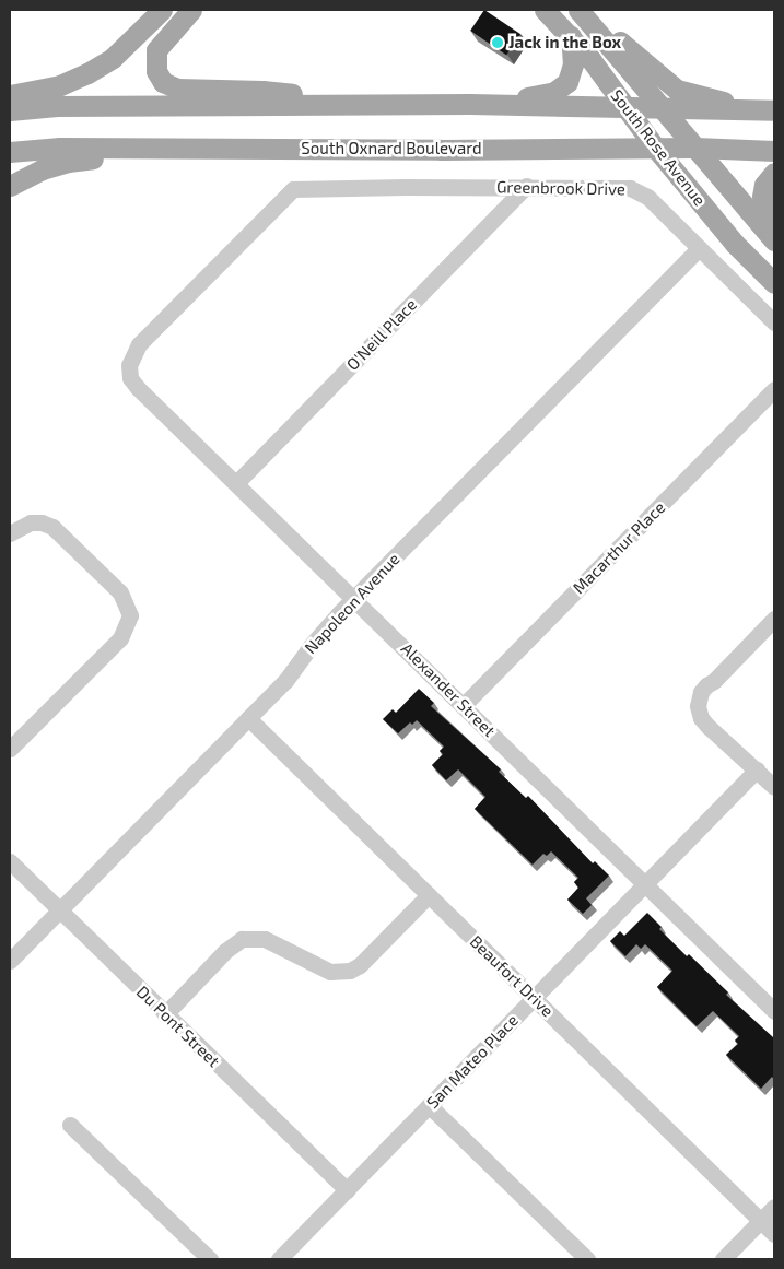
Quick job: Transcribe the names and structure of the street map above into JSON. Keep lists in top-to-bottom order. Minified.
{"streets":{"main road":["South Rose Avenue","South Oxnard Boulevard"],"street":["Greenbrook Drive","O'Neill Place","Macarthur Place","Napoleon Avenue","Alexander Street","Beaufort Drive","Du Pont Street","San Mateo Place"]},"crossings":[["South Rose Avenue","South Oxnard Boulevard"],["Greenbrook Drive","O'Neill Place"],["Greenbrook Drive","Napoleon Avenue"],["Greenbrook Drive","Alexander Street"],["O'Neill Place","Alexander Street"],["Macarthur Place","Alexander Street"],["Napoleon Avenue","Alexander Street"],["Napoleon Avenue","Beaufort Drive"],["Napoleon Avenue","Du Pont Street"],["Alexander Street","San Mateo Place"],["Beaufort Drive","San Mateo Place"],["Du Pont Street","San Mateo Place"]],"places":["Jack in the Box"]}
